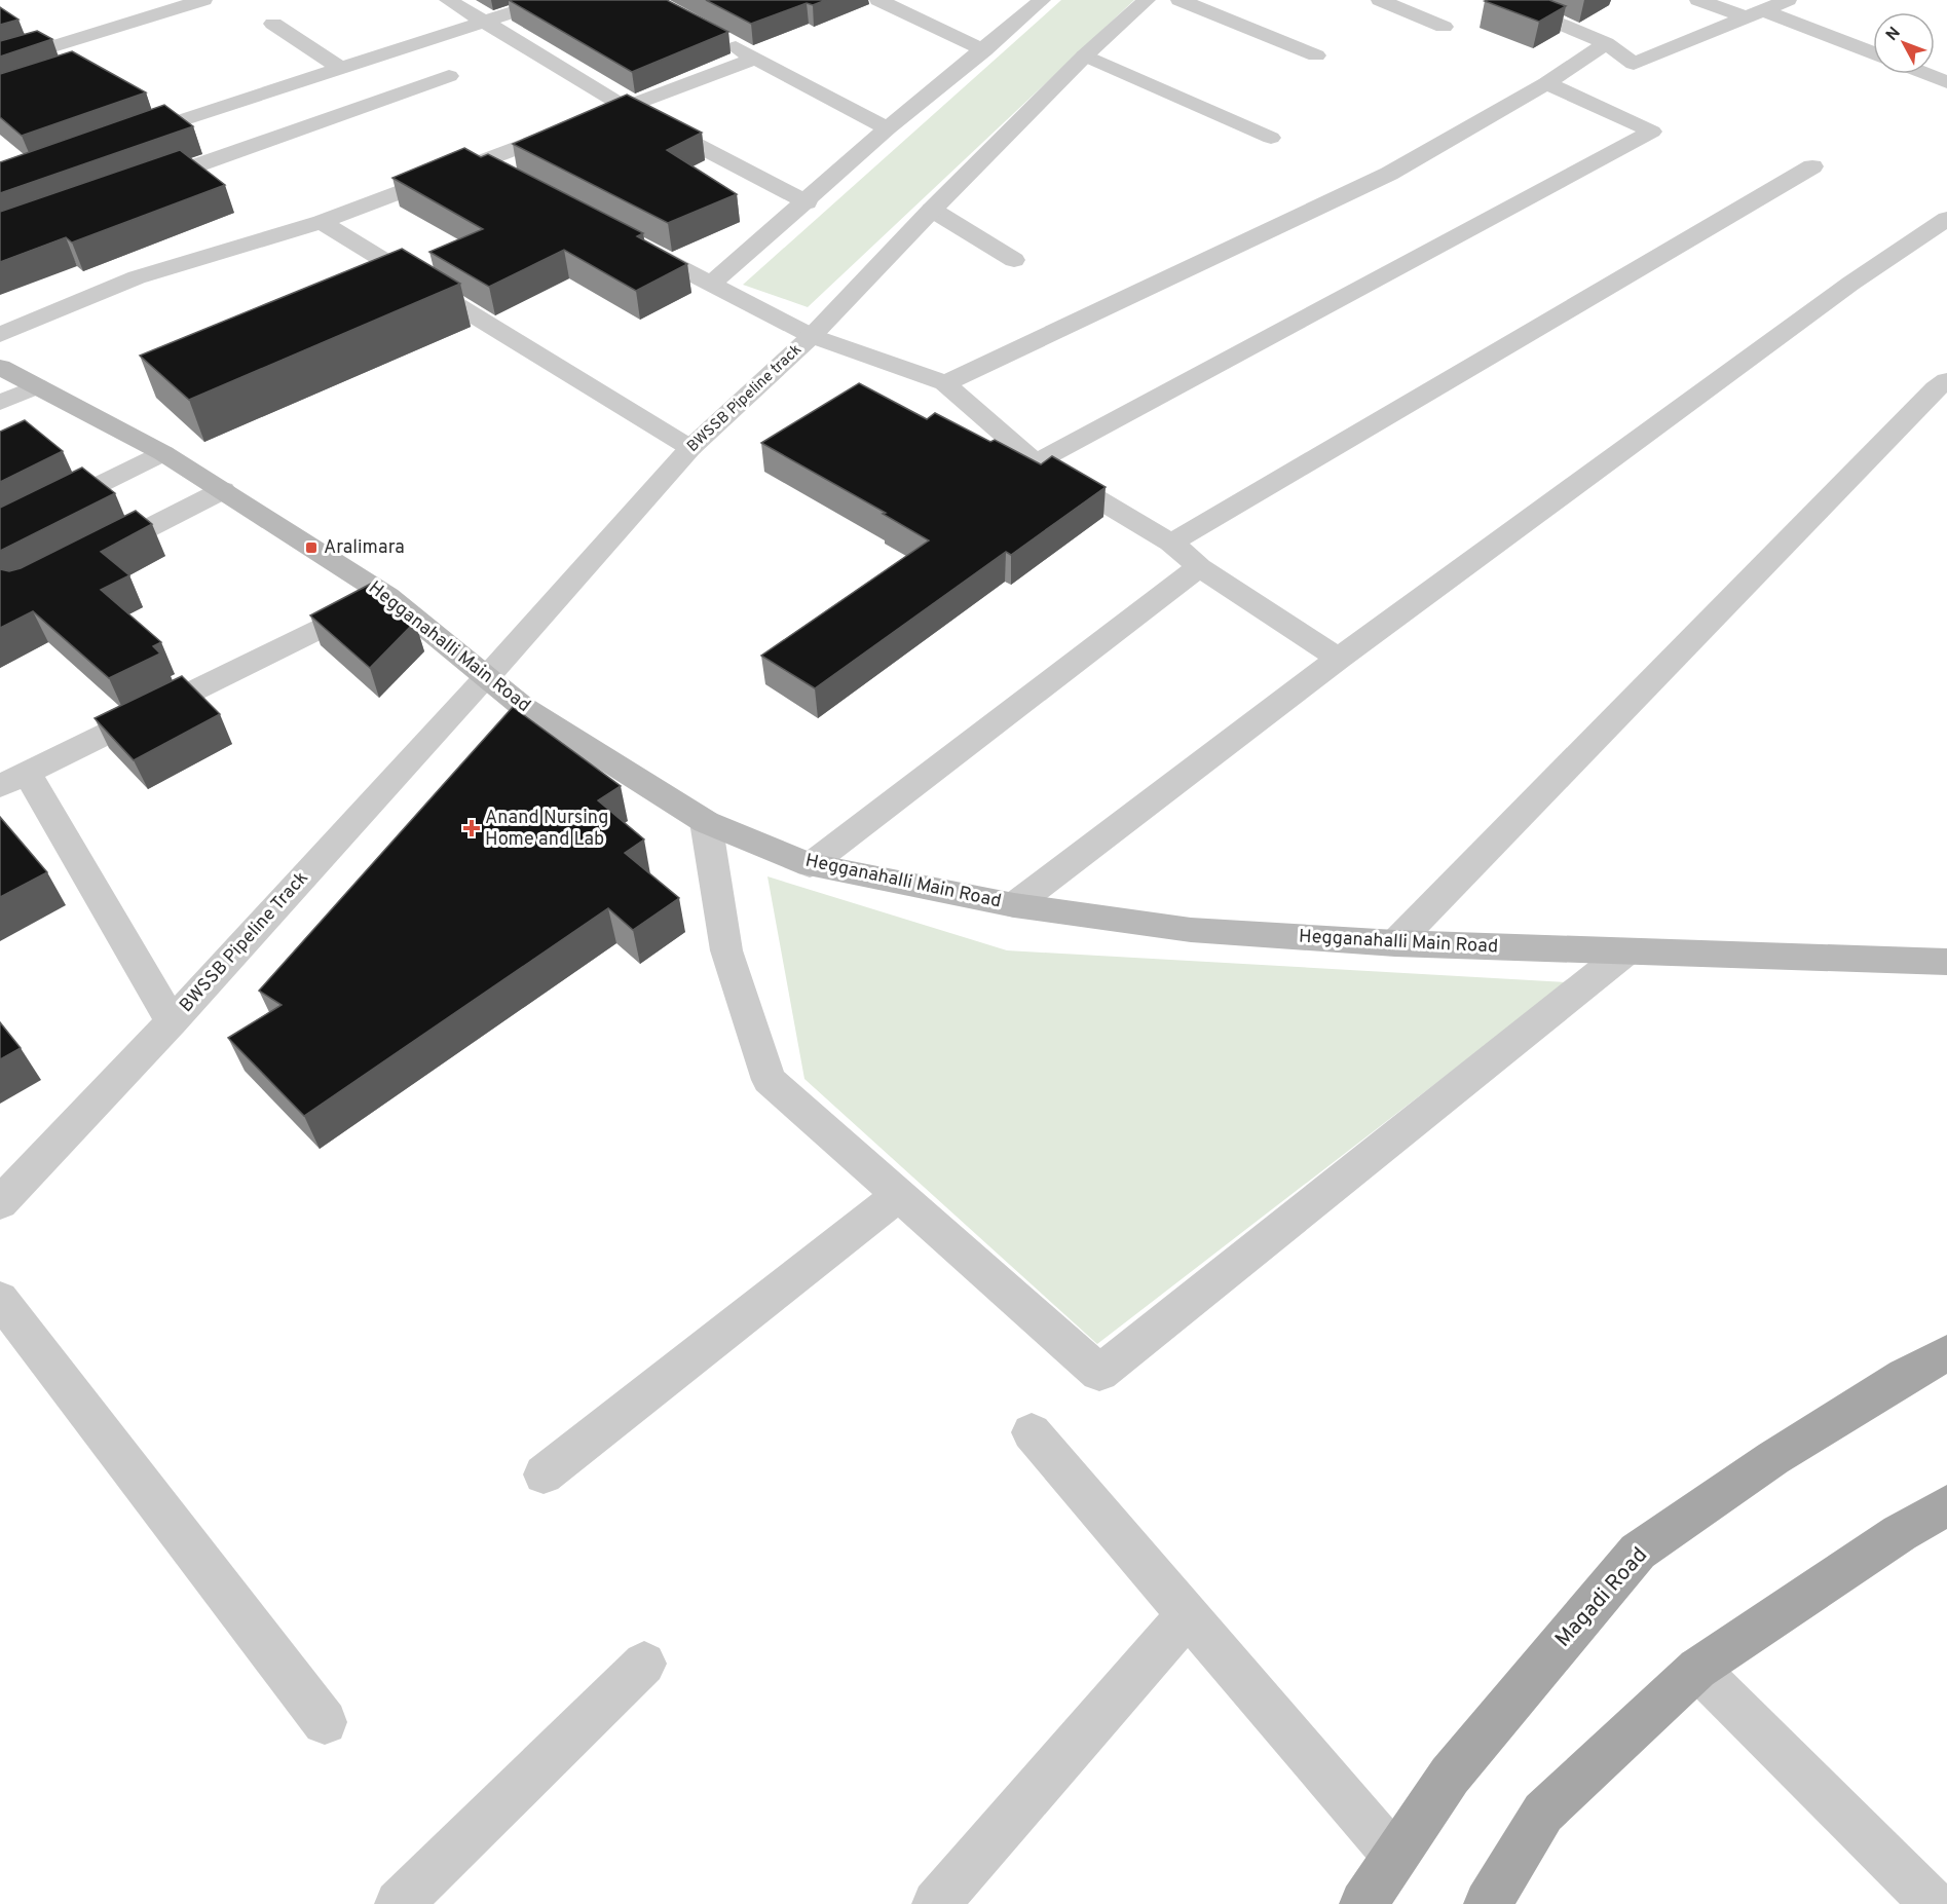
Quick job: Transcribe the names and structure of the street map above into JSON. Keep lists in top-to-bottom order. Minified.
{"streets":{"main road":["Hegganahalli Main Road","Magadi Road"],"street":["BWSSB Pipeline track","BWSSB Pipeline Track"]},"crossings":[["BWSSB Pipeline track","Hegganahalli Main Road"],["BWSSB Pipeline track","BWSSB Pipeline Track"],["Hegganahalli Main Road","BWSSB Pipeline Track"]],"places":{"transit":["Aralimara"],"health":["Anand Nursing Home and Lab"]},"north":"top left"}
